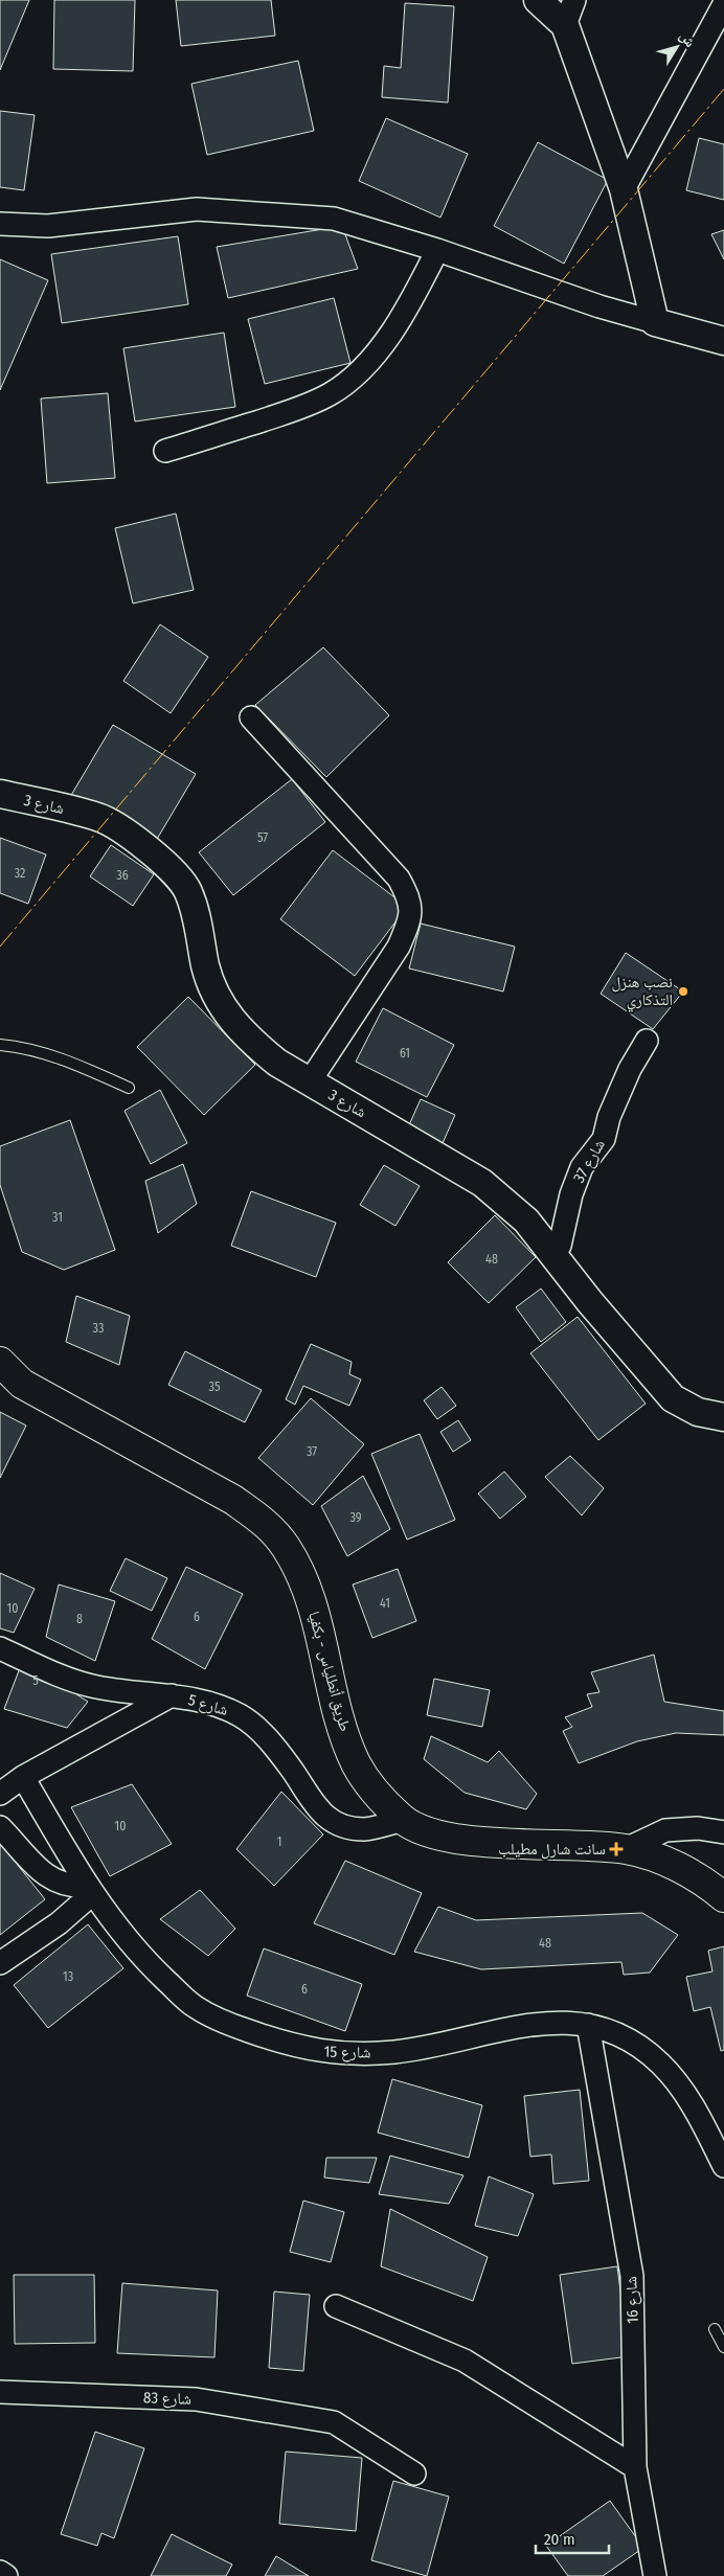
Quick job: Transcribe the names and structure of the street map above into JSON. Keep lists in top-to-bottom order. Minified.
{"streets":{"highway":["طريق أنطلياس - بكفيا"],"street":["شارع 3","شارع 37","شارع 5","شارع 15","شارع 16","شارع 83"]},"crossings":[["شارع 3","شارع 37"],["طريق أنطلياس - بكفيا","شارع 5"],["شارع 15","شارع 16"]],"places":{"other":["نصب هنزل التذكاري"],"health":["سانت شارل مطيلب"]},"house_numbers":["57","32","36","61","31","48","33","35","37","39","41","10","6","8","5","10","1","48","13","6"],"scale_bar":"20 m","north":"top right"}
